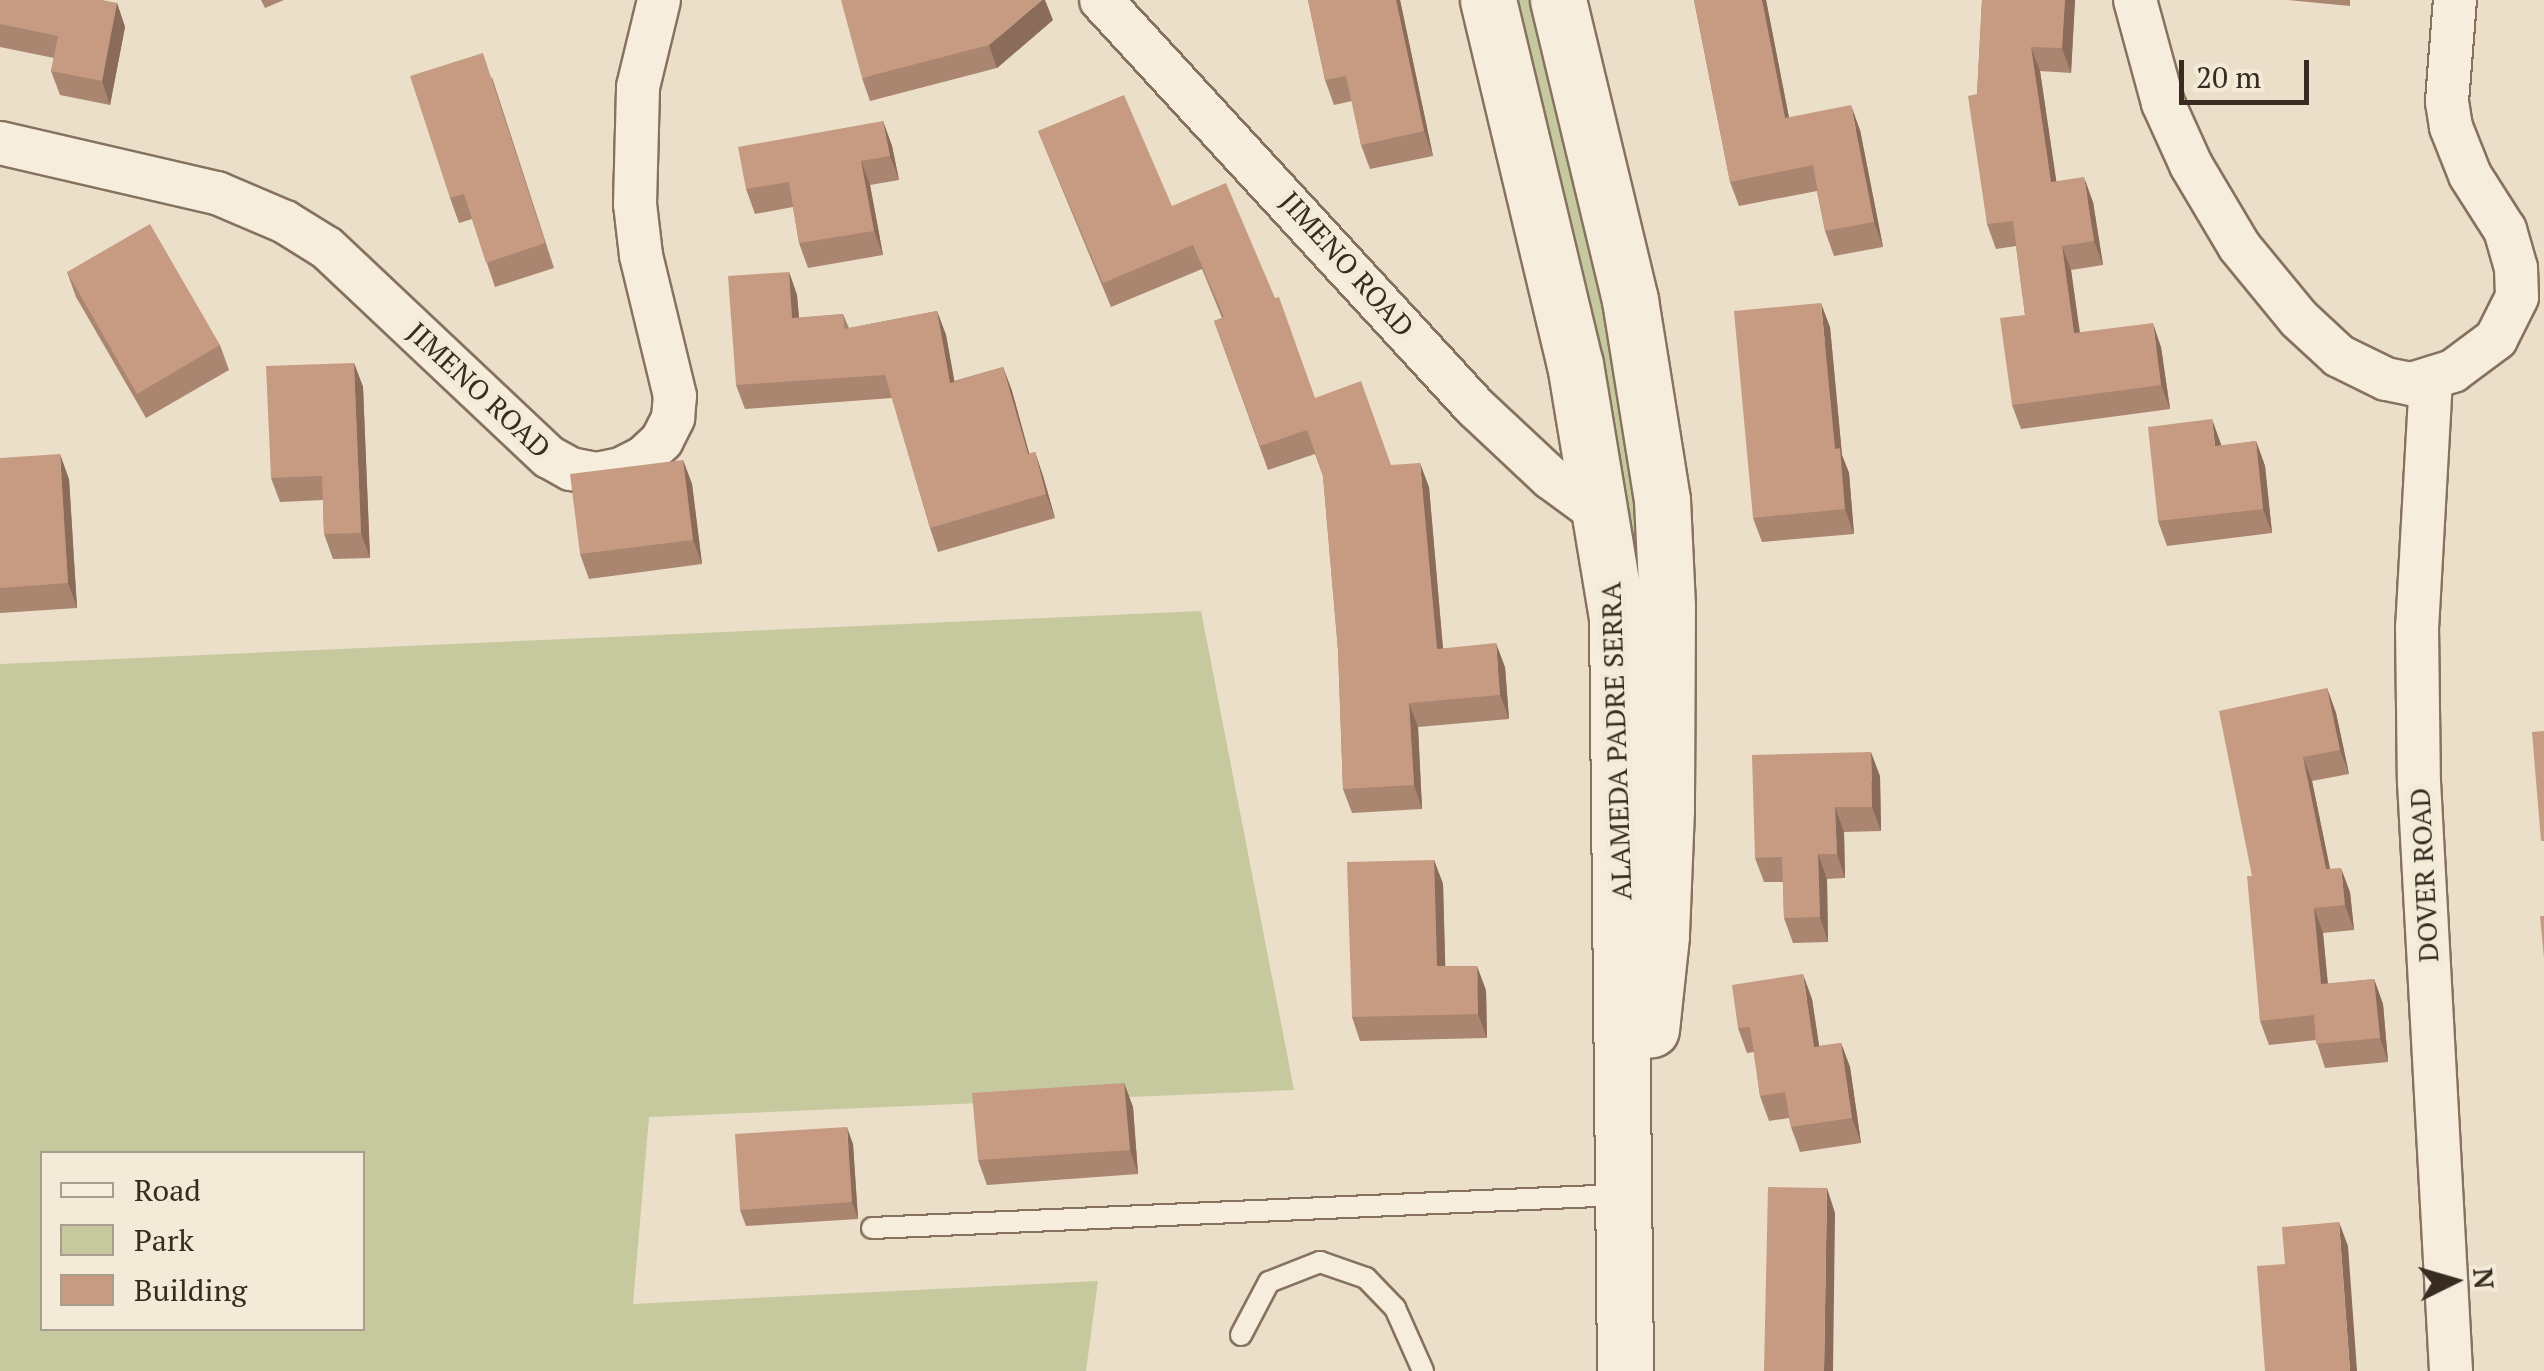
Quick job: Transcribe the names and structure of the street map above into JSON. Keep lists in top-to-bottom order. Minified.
{"streets":{"street":["JIMENO ROAD","ALAMEDA PADRE SERRA","DOVER ROAD"]},"crossings":[["JIMENO ROAD","ALAMEDA PADRE SERRA"]],"legend":["Road","Park","Building"],"scale_bar":"20 m","north":"right"}
